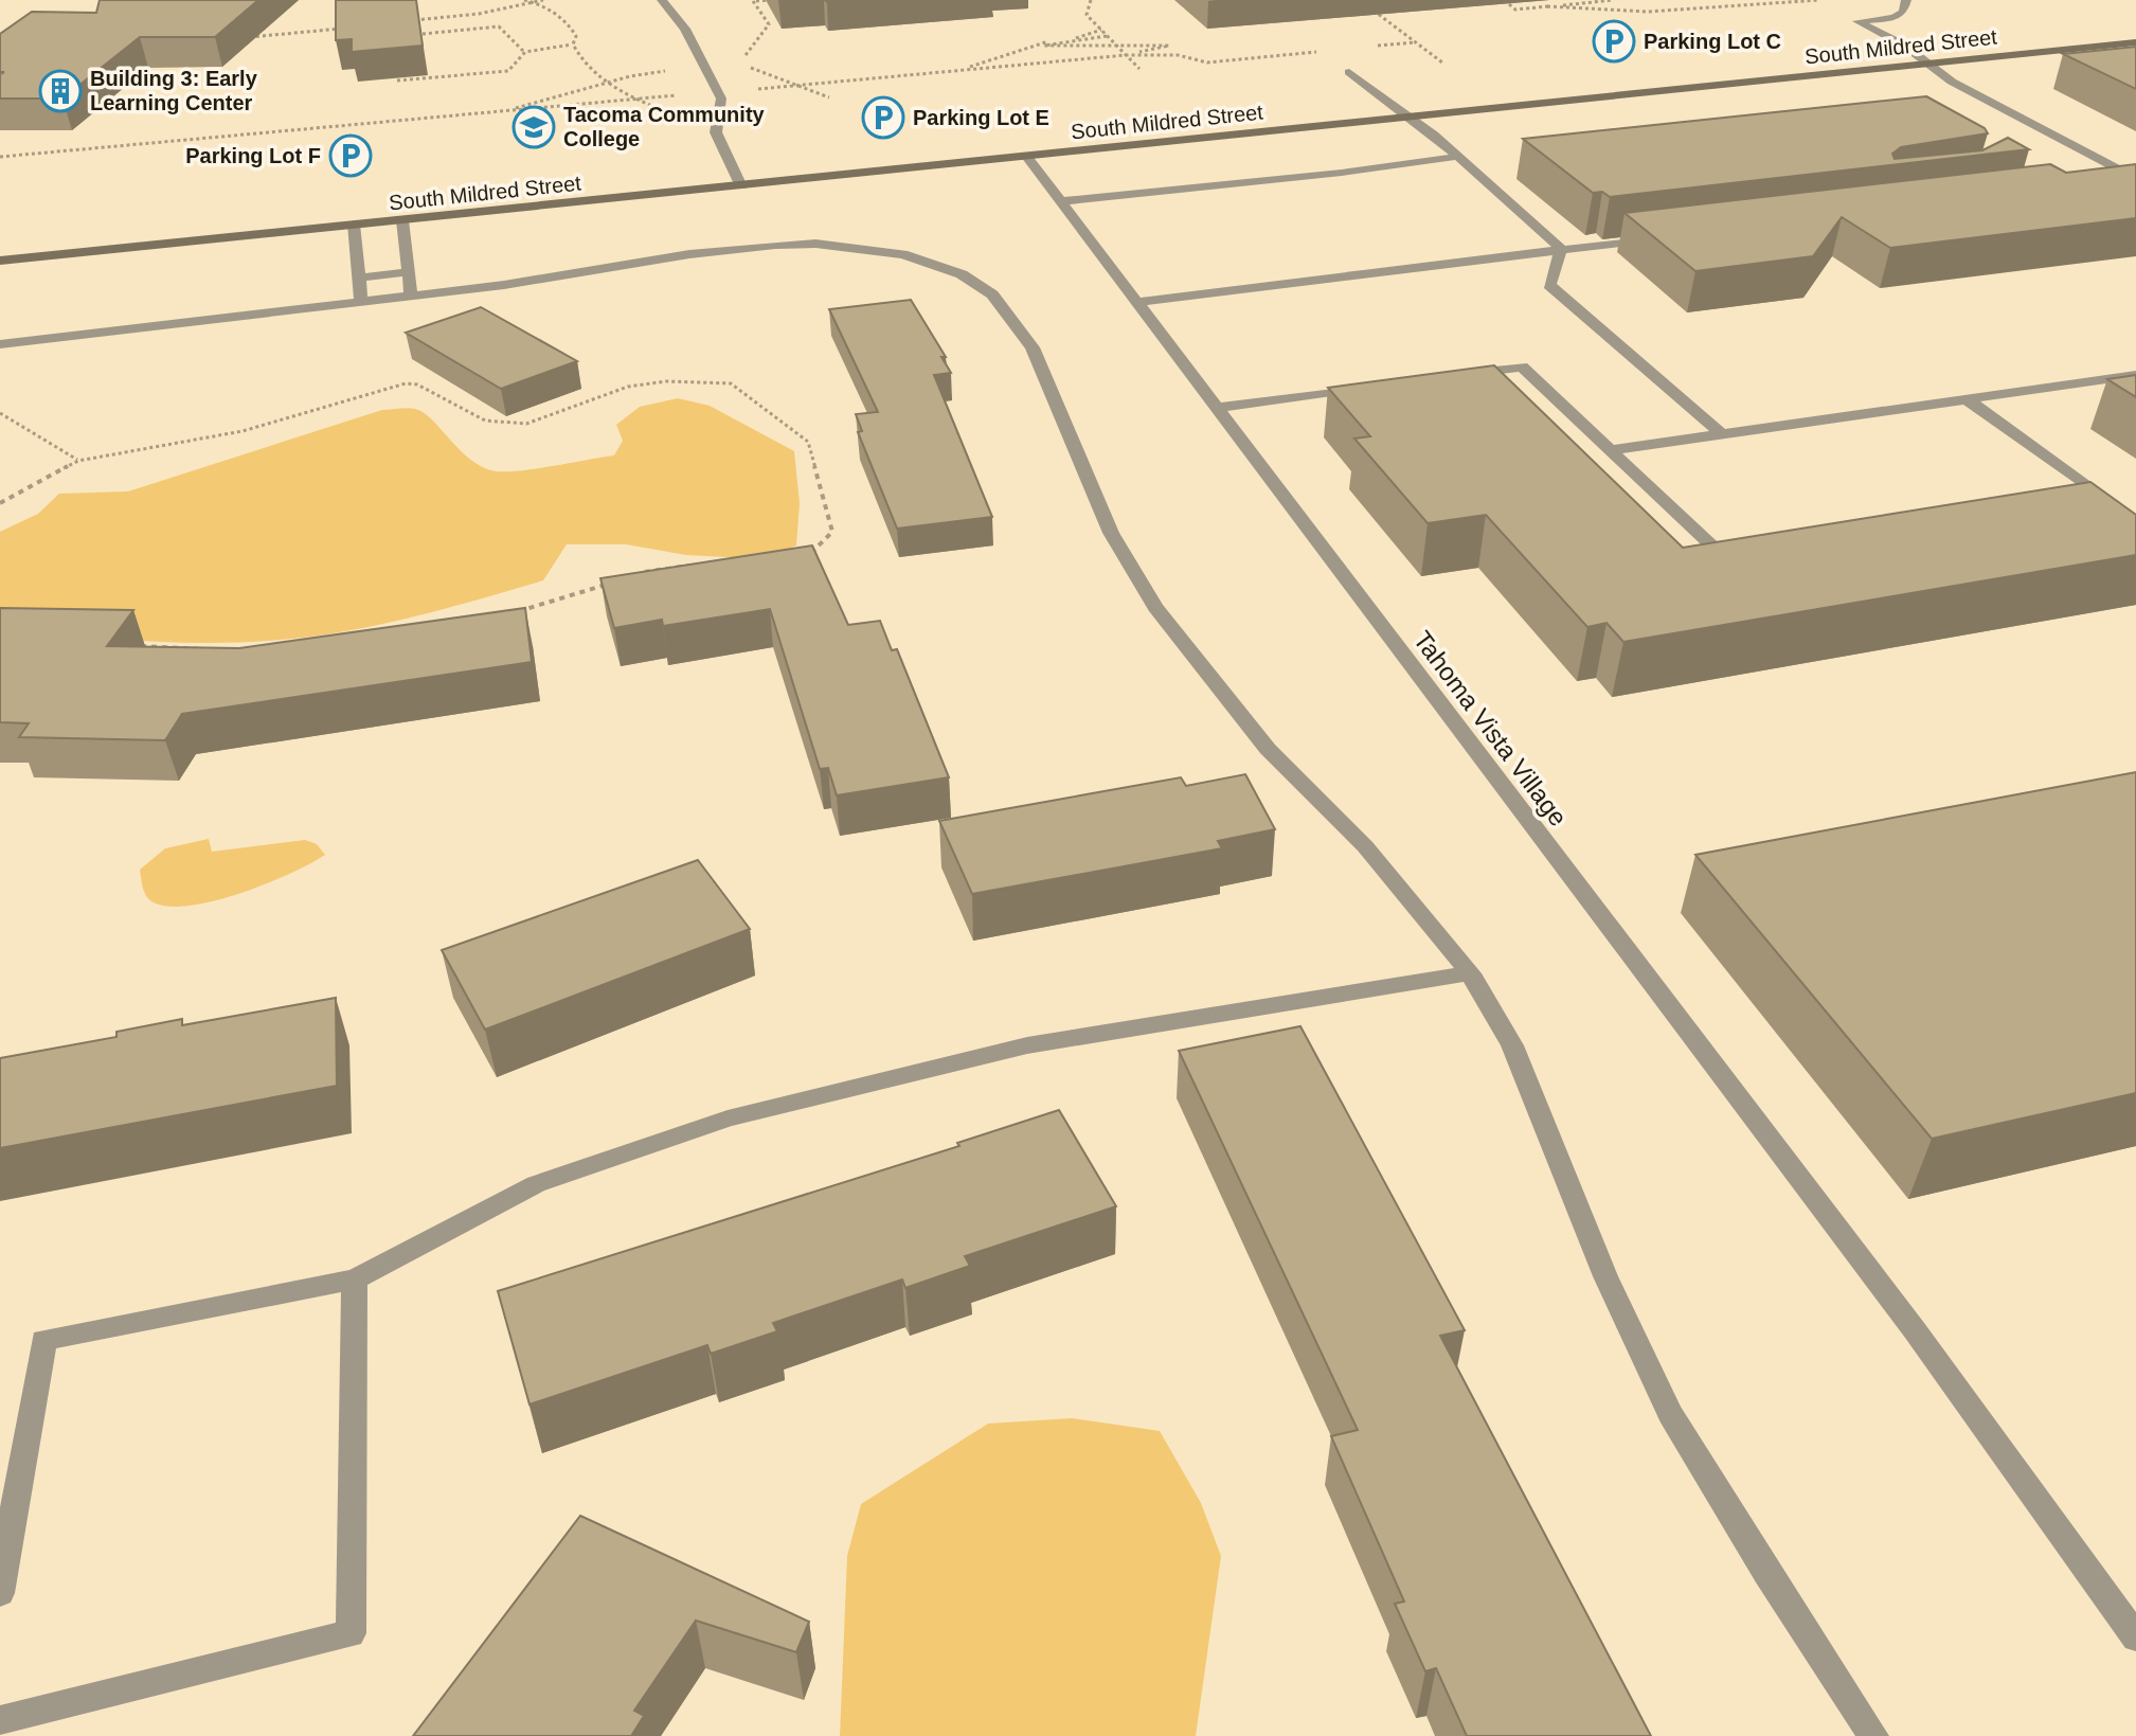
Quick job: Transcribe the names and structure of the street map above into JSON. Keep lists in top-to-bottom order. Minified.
{"streets":{"main road":["South Mildred Street"],"lane":["Tahoma Vista Village"]},"crossings":[["South Mildred Street","Tahoma Vista Village"]],"places":{"parking":["Parking Lot C","Parking Lot E","Parking Lot F"],"building":["Building 3: Early Learning Center"],"school or university":["Tacoma Community College"]}}
